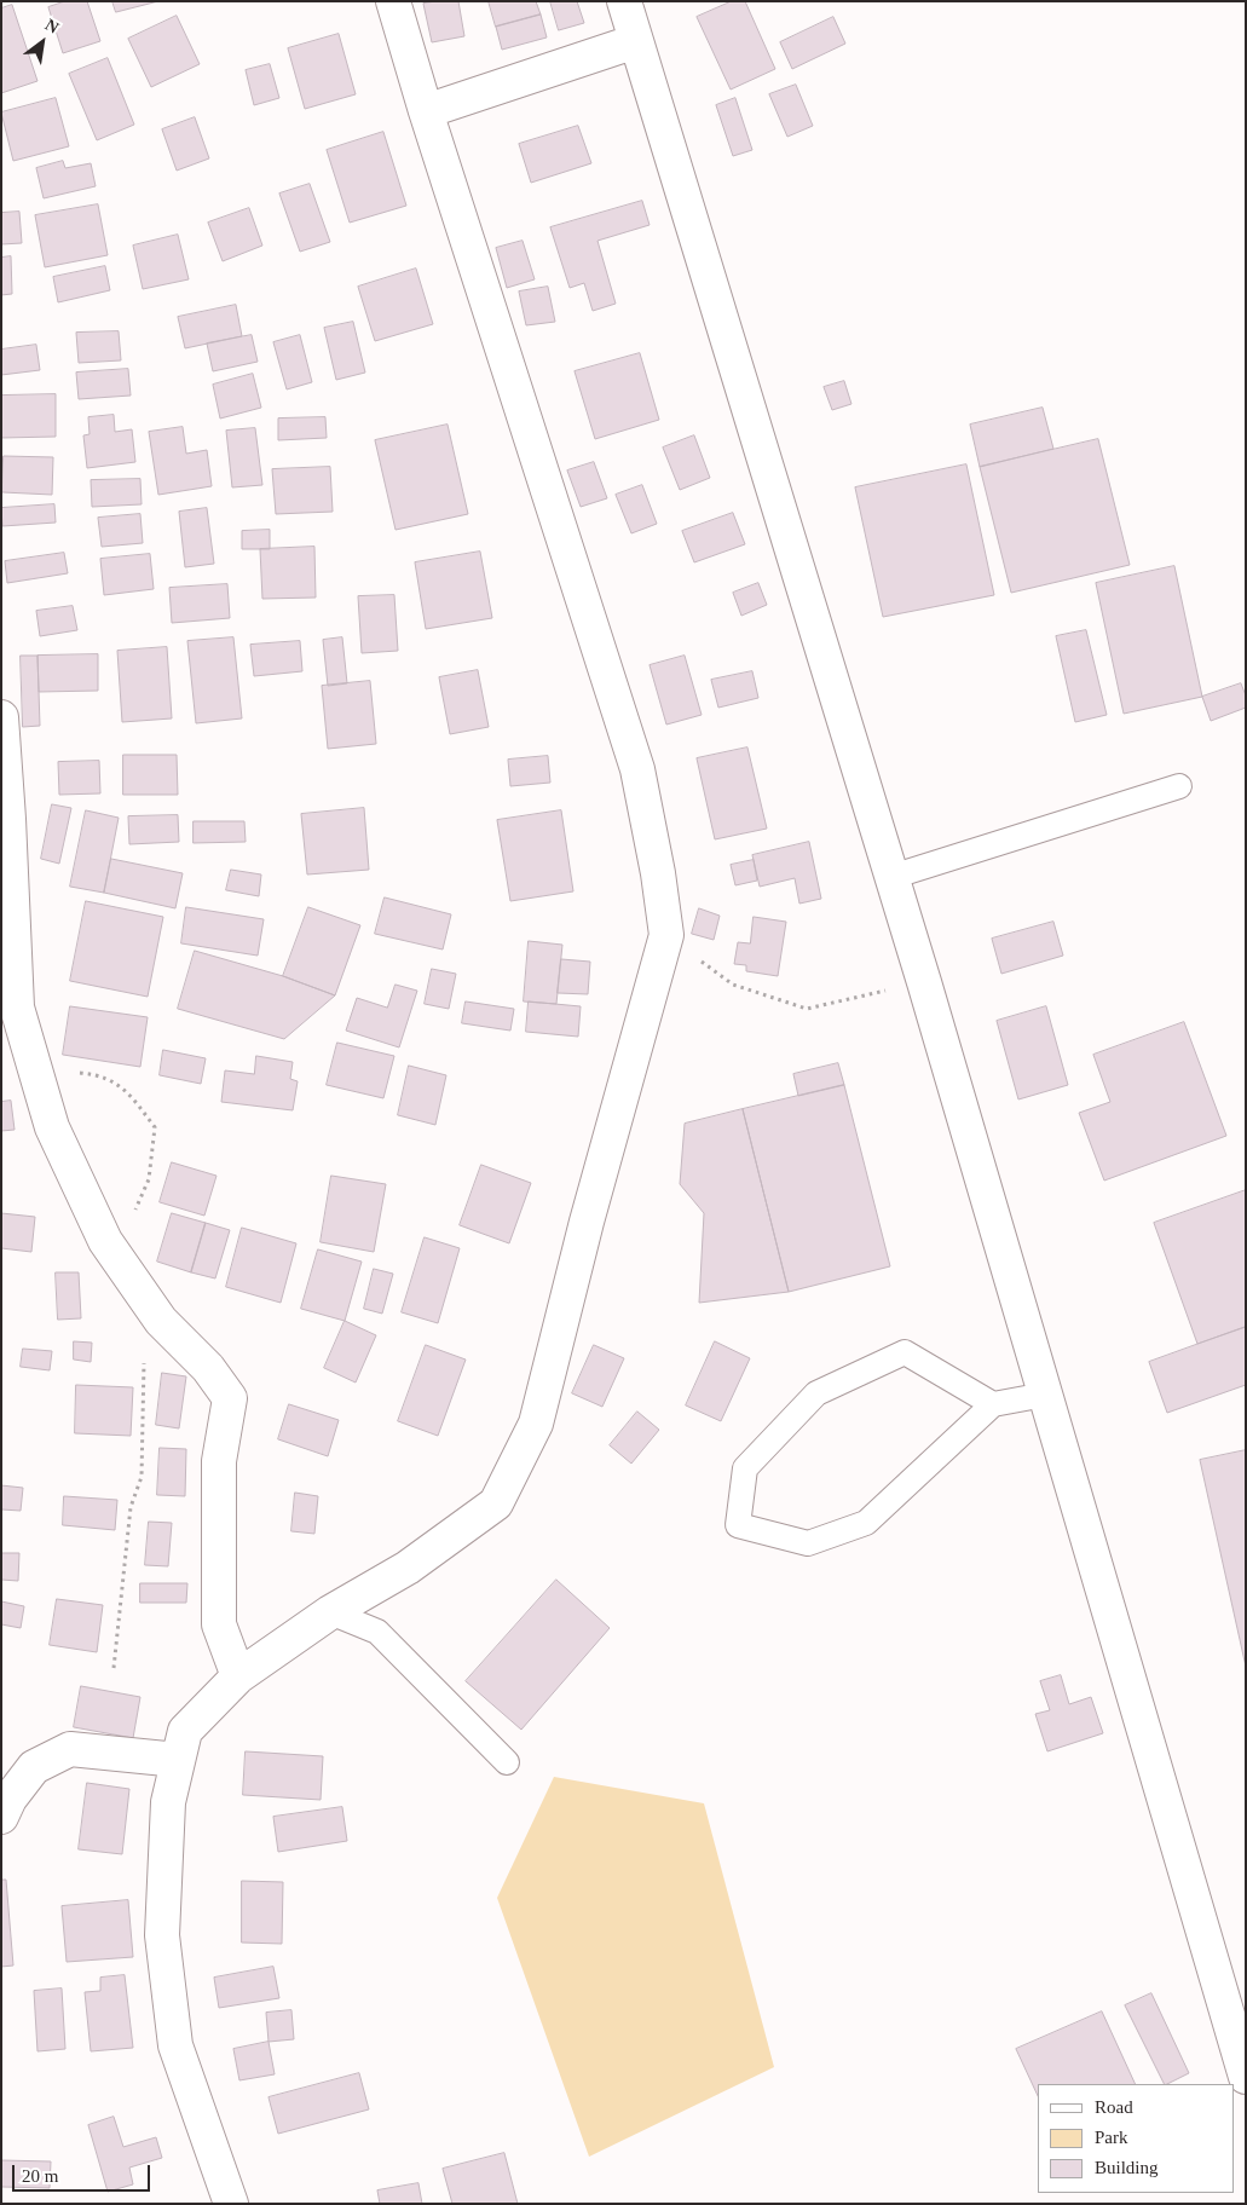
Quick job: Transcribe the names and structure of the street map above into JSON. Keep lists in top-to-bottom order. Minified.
{"legend":["Road","Park","Building"],"scale_bar":"20 m","north":"top right"}
